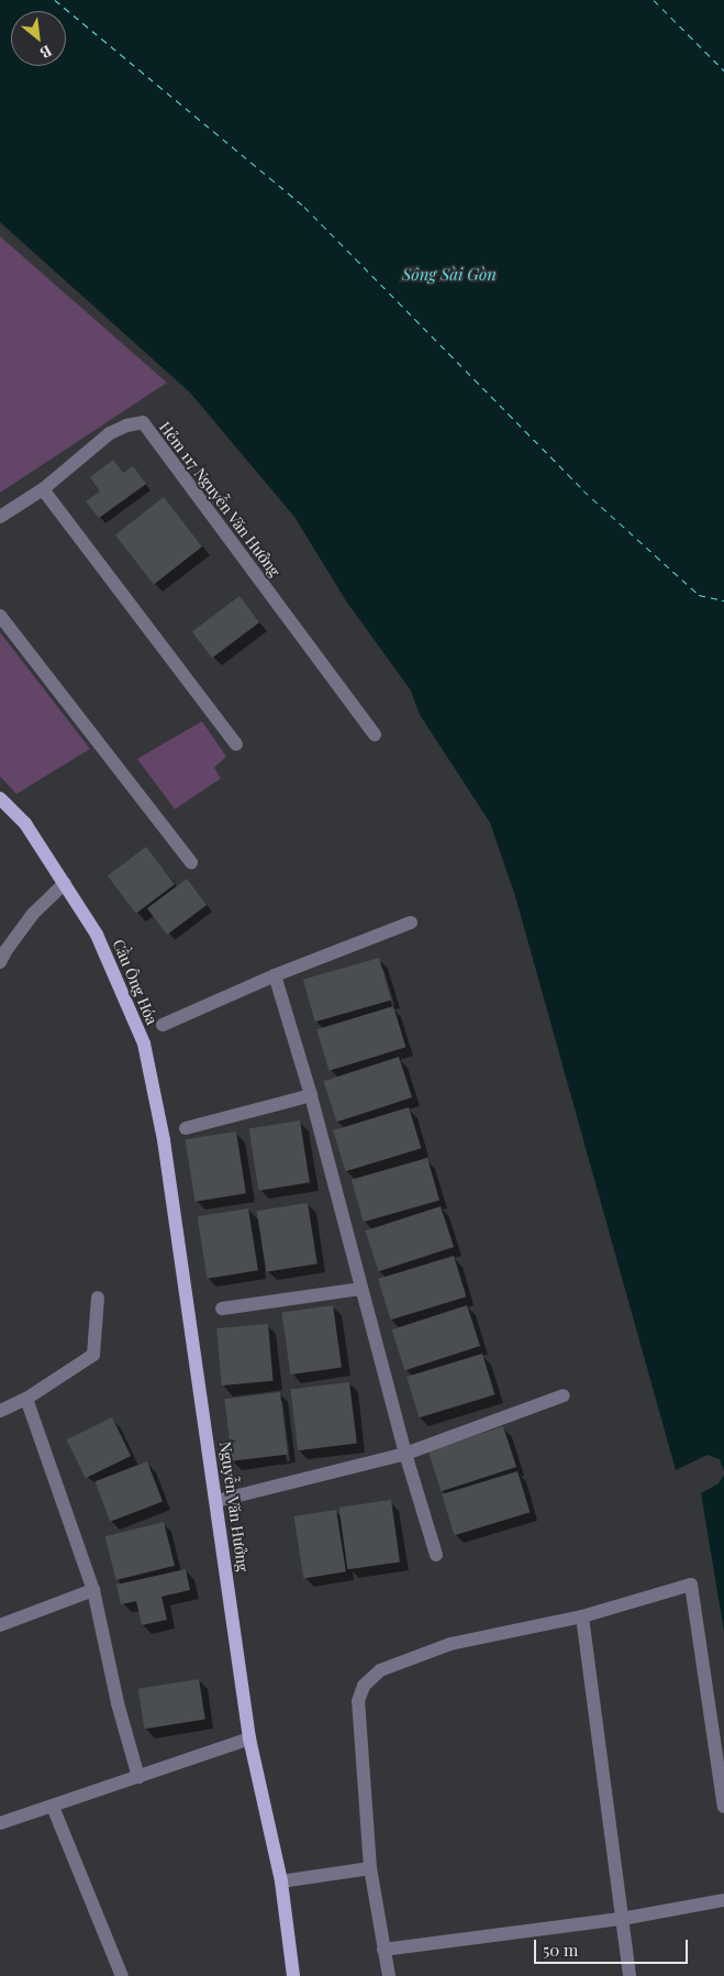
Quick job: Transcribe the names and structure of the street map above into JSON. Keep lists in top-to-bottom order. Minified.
{"streets":{"main road":["Cầu Ông Hóa","Nguyễn Văn Hưởng"],"street":["Hẻm 117 Nguyễn Văn Hưởng"]},"crossings":[["Cầu Ông Hóa","Nguyễn Văn Hưởng"]],"water":["Sông Sài Gòn"],"scale_bar":"50 m","north":"bottom right"}
